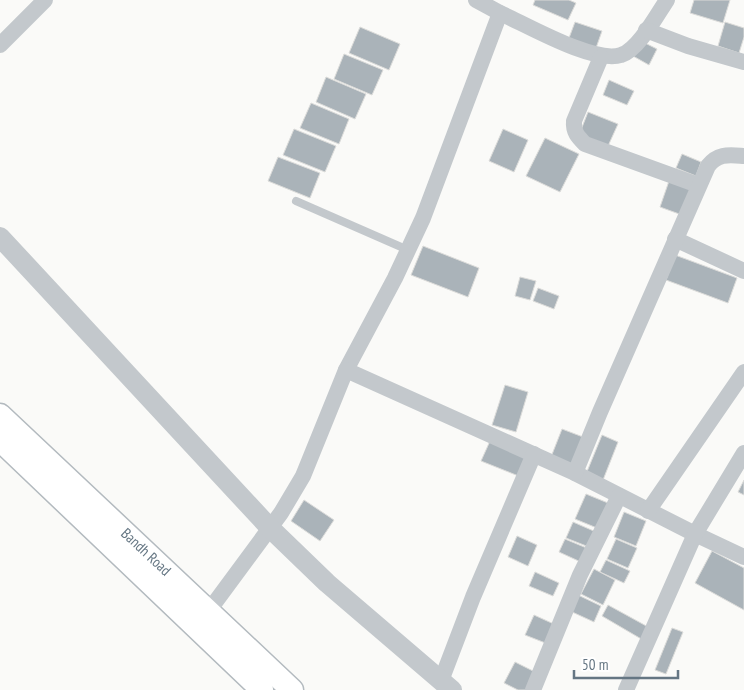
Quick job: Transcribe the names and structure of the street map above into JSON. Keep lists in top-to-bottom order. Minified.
{"streets":{"main road":["Bandh Road"]},"scale_bar":"50 m"}
